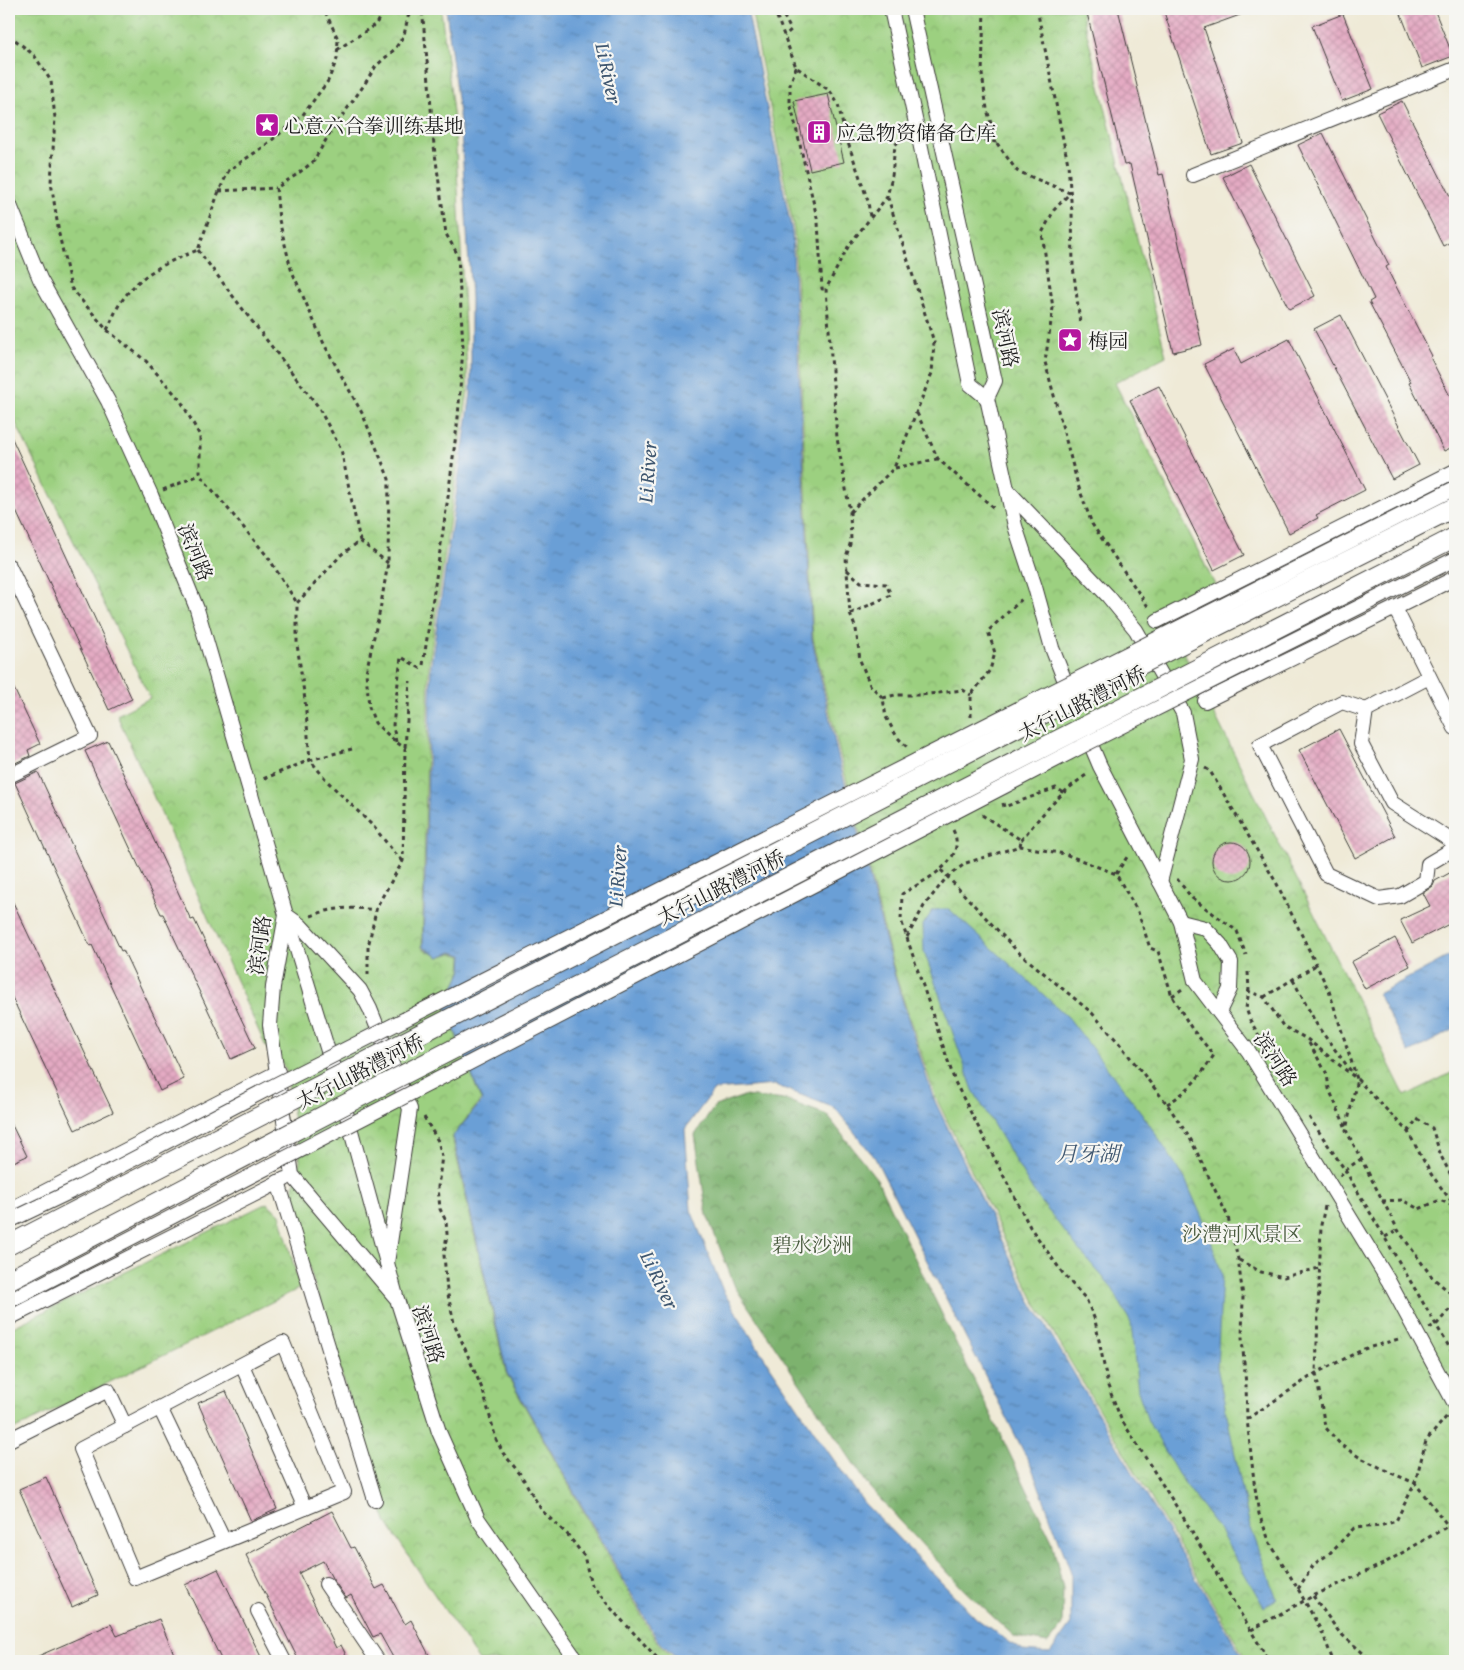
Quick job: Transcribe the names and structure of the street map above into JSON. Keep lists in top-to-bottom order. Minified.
{"streets":{"main road":["太行山路澧河桥"],"street":["滨河路"]},"crossings":[["滨河路","太行山路澧河桥"]],"water":["Li River","月牙湖"],"parks":["沙澧河风景区","碧水沙洲"],"places":{"place":["心意六合拳训练基地","梅园"],"building":["应急物资储备仓库"]}}
